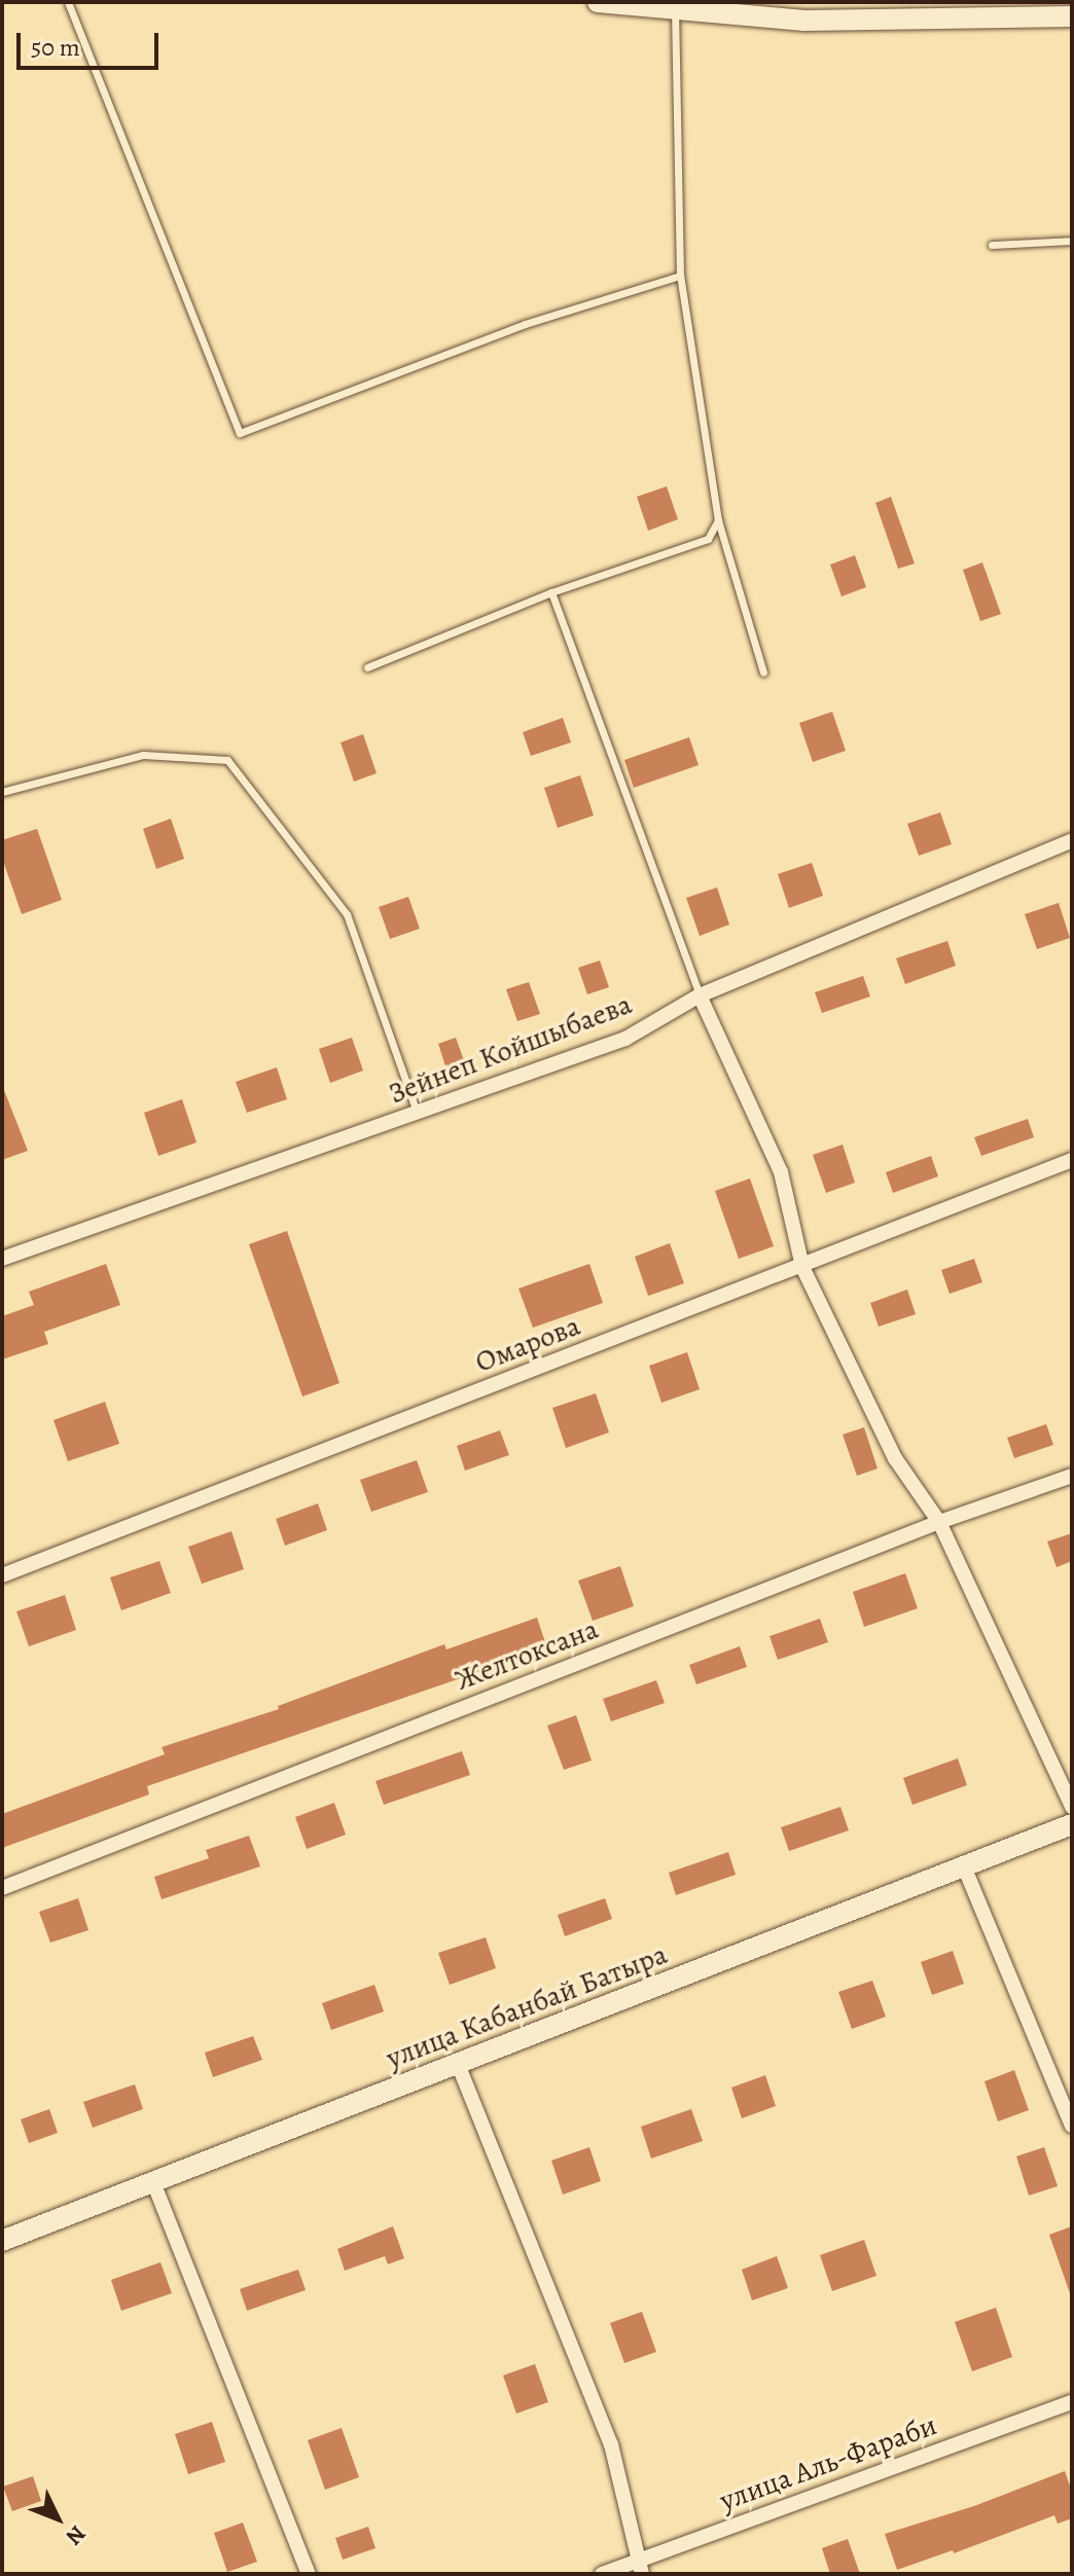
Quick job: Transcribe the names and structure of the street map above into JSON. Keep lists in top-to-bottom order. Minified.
{"streets":{"street":["Зейнеп Койшыбаева","Омарова","Желтоксана","улица Кабанбай Батыра","улица Аль-Фараби"]},"scale_bar":"50 m","north":"bottom right"}
